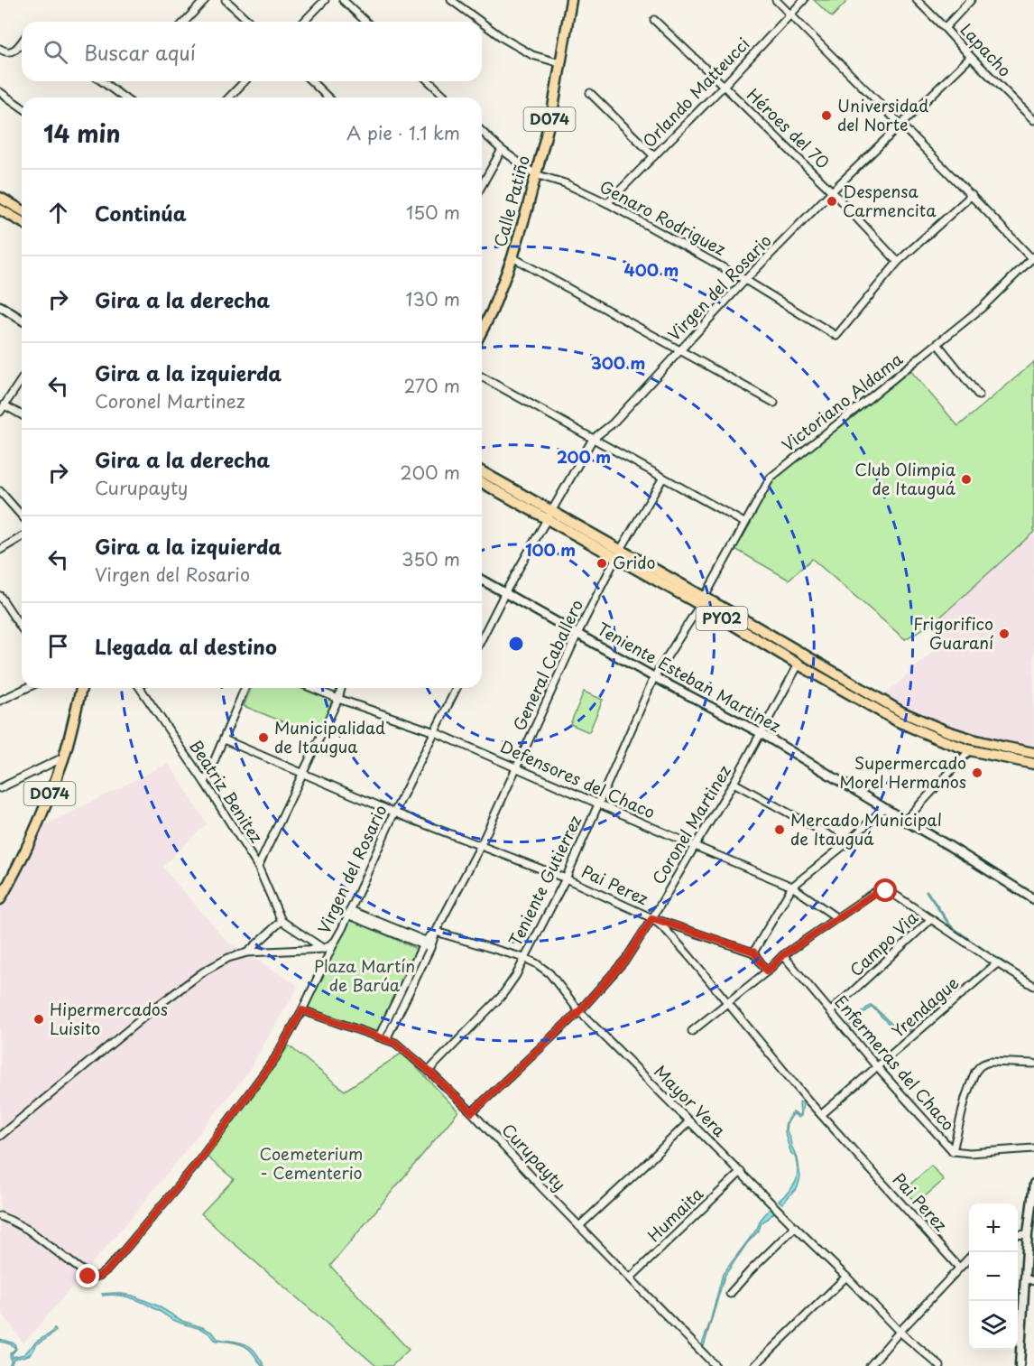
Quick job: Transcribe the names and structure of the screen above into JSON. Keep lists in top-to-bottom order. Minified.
{"streets":{"main road":["D074","Calle Patiño","PY02"],"street":["Lapacho","Orlando Matteucci","Héroes del 70","Genaro Rodriguez","Virgen del Rosario","Victoriano Aldama","General Caballero","Teniente Esteban Martinez","Defensores del Chaco","Beatriz Benitez","Coronel Martinez","Teniente Gutierrez","Pai Perez","Campo Via","Yrendague","Enfermeras del Chaco","Mayor Vera","Curupayty","Humaita"]},"crossings":[["Lapacho","Virgen del Rosario"],["Orlando Matteucci","Héroes del 70"],["Orlando Matteucci","Genaro Rodriguez"],["Héroes del 70","Genaro Rodriguez"],["Héroes del 70","Virgen del Rosario"],["Calle Patiño","Genaro Rodriguez"],["Genaro Rodriguez","Virgen del Rosario"],["Virgen del Rosario","PY02"],["Virgen del Rosario","Teniente Esteban Martinez"],["Virgen del Rosario","Defensores del Chaco"],["Virgen del Rosario","Pai Perez"],["Virgen del Rosario","Curupayty"],["Victoriano Aldama","PY02"],["Victoriano Aldama","Teniente Gutierrez"],["PY02","General Caballero"],["PY02","Coronel Martinez"],["PY02","Teniente Gutierrez"],["General Caballero","Teniente Esteban Martinez"],["General Caballero","Defensores del Chaco"],["General Caballero","Pai Perez"],["General Caballero","Mayor Vera"],["General Caballero","Curupayty"],["Teniente Esteban Martinez","Coronel Martinez"],["Teniente Esteban Martinez","Teniente Gutierrez"],["Defensores del Chaco","Coronel Martinez"],["Defensores del Chaco","Teniente Gutierrez"],["Coronel Martinez","Pai Perez"],["Coronel Martinez","Mayor Vera"],["Coronel Martinez","Curupayty"],["Teniente Gutierrez","Pai Perez"],["Teniente Gutierrez","Mayor Vera"],["Teniente Gutierrez","Curupayty"],["Pai Perez","Yrendague"],["Campo Via","Enfermeras del Chaco"],["Yrendague","Enfermeras del Chaco"],["Mayor Vera","Humaita"],["Curupayty","Humaita"]],"parks":["Plaza Martín de Barúa","Coemeterium - Cementerio"],"places":["Universidad del Norte","Despensa Carmencita","Club Olimpia de Itauguá","Grido","Frigorifico Guaraní","Municipalidad de Itaugua","Supermercado Morel Hermanos","Mercado Municipal de Itauguá","Hipermercados Luisito"],"page":{"search":"Buscar aquí","heading":["14 min","A pie · 1.1 km"],"list":[["Continúa","150 m"],["Gira a la derecha","130 m"],["Gira a la izquierda","Coronel Martinez","270 m"],["Gira a la derecha","Curupayty","200 m"],["Gira a la izquierda","Virgen del Rosario","350 m"],"Llegada al destino"],"map_buttons":["+","−"]},"rings":["400 m","300 m","200 m","100 m"]}
